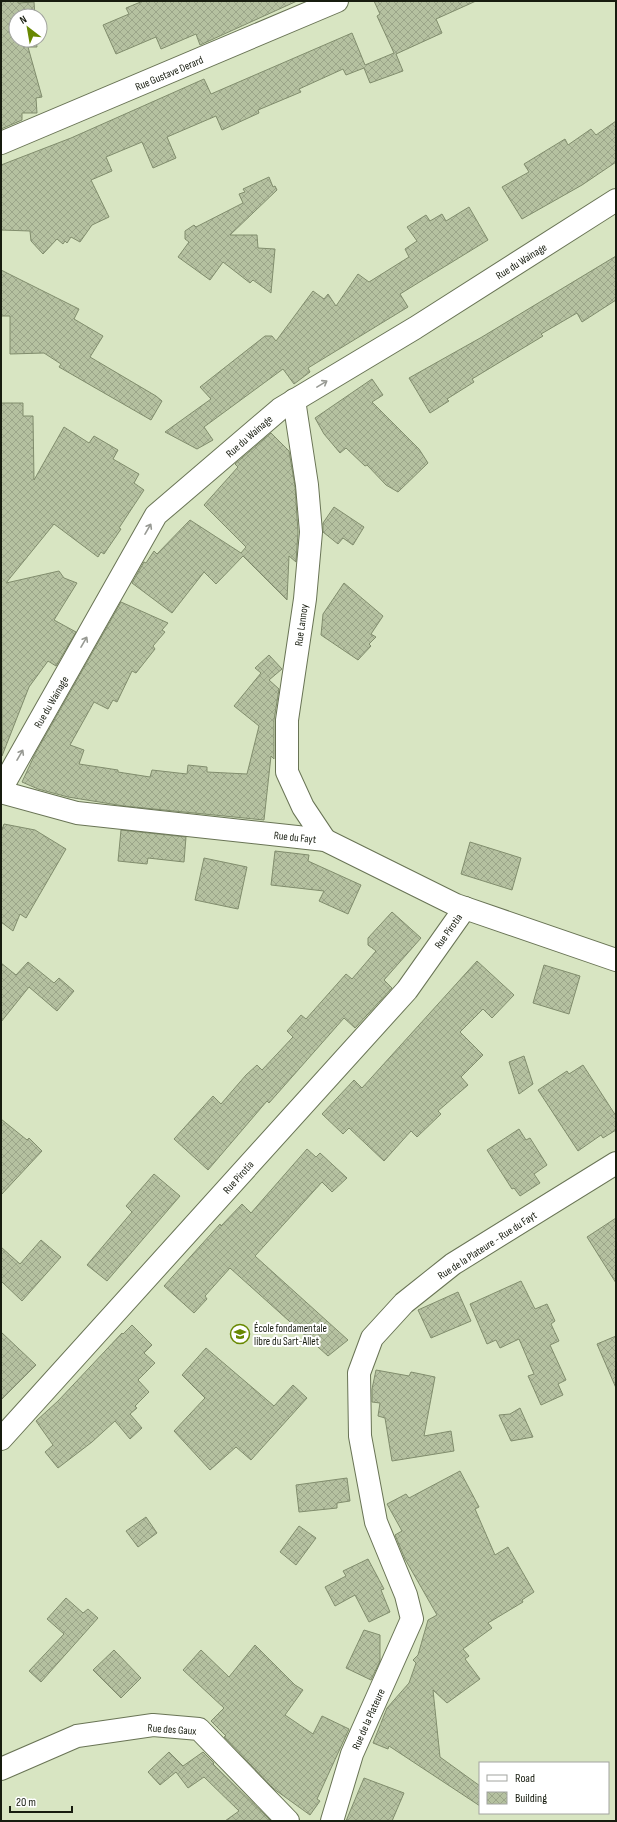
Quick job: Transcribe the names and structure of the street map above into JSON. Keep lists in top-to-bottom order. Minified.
{"streets":{"street":["Rue Gustave Derard","Rue du Wainage","Rue Lannoy","Rue du Fayt","Rue Pirotia","Rue de la Plateure - Rue du Fayt","Rue de la Plateure","Rue des Gaux"]},"crossings":[["Rue du Wainage","Rue Lannoy"],["Rue Lannoy","Rue du Fayt"],["Rue du Fayt","Rue Pirotia"],["Rue de la Plateure - Rue du Fayt","Rue de la Plateure"]],"one_way":["Rue du Wainage"],"places":{"school or university":["École fondamentale libre du Sart-Allet"]},"legend":["Road","Building"],"scale_bar":"20 m","north":"top left"}
